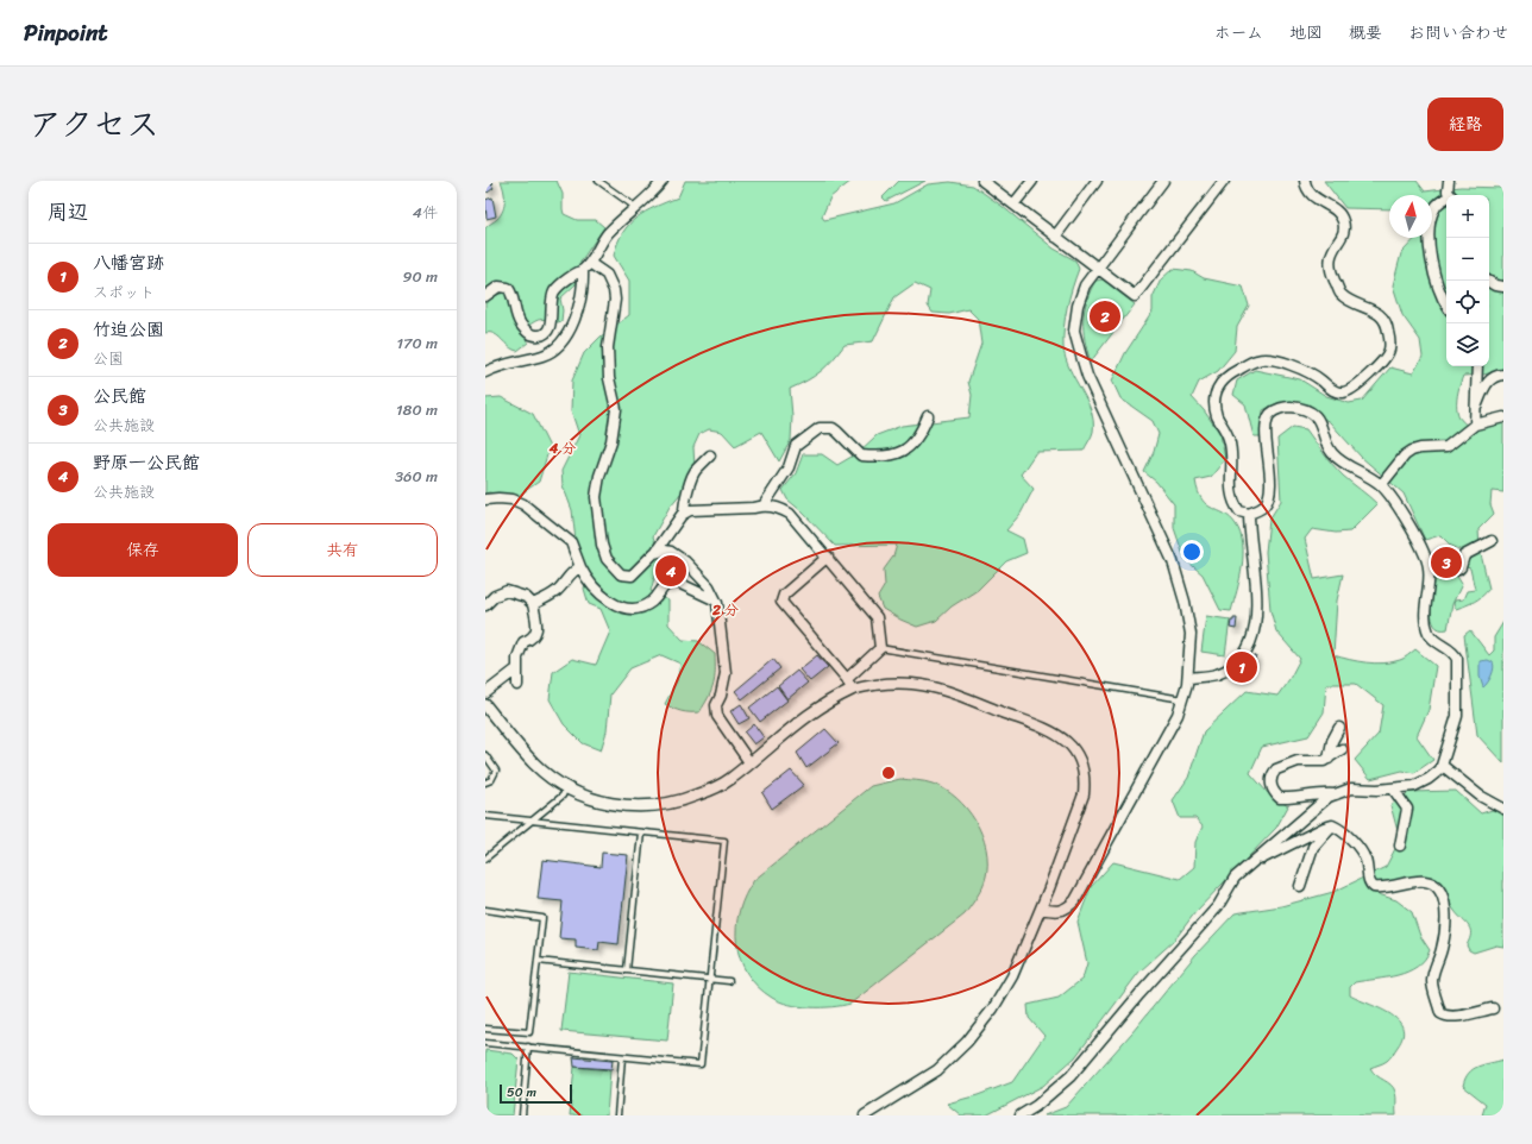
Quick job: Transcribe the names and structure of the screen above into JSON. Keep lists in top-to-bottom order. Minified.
{"scale_bar":"50 m","north":"top","page":{"header":"Pinpoint","nav":["ホーム","地図","概要","お問い合わせ"],"title":"アクセス","buttons":["経路",["保存","共有"]],"heading":["周辺","4件"],"map_buttons":["+","−"],"list":[{"mark":"1","name":"八幡宮跡","note":"スポット","value":"90 m"},{"mark":"2","name":"竹迫公園","note":"公園","value":"170 m"},{"mark":"3","name":"公民館","note":"公共施設","value":"180 m"},{"mark":"4","name":"野原一公民館","note":"公共施設","value":"360 m"}],"pins":["2","3","4","1"],"scale":"50 m"},"rings":["4 分","2 分"]}
